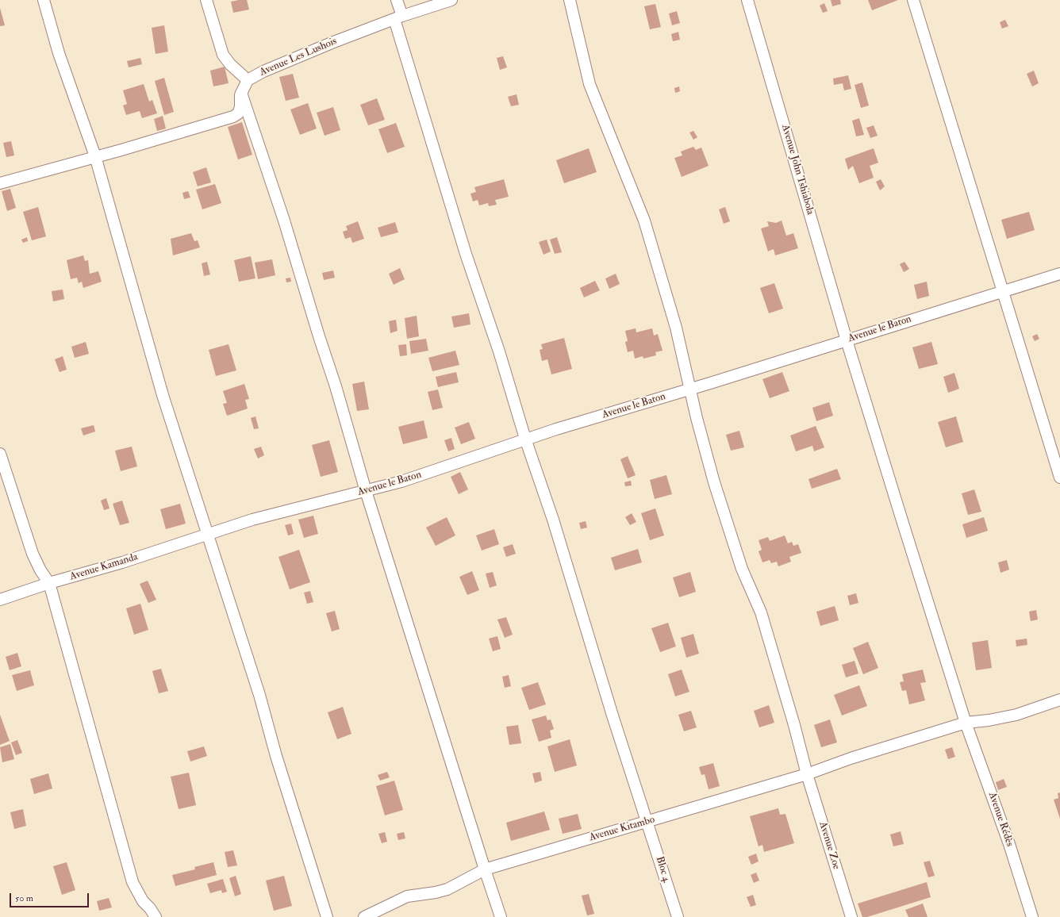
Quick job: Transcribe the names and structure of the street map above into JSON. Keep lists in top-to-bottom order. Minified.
{"streets":{"street":["Avenue Les Lushois","Avenue John Tshiabola","Avenue le Baton","Avenue Kamanda","Avenue Rédès","Avenue Kitambo","Avenue Zoe","Bloc 4"]},"crossings":[["Avenue Les Lushois","Bloc 4"],["Avenue John Tshiabola","Avenue le Baton"],["Avenue John Tshiabola","Avenue Rédès"],["Avenue John Tshiabola","Avenue Kitambo"],["Avenue le Baton","Avenue Kamanda"],["Avenue le Baton","Avenue Zoe"],["Avenue le Baton","Bloc 4"],["Avenue Rédès","Avenue Kitambo"],["Avenue Kitambo","Avenue Zoe"],["Avenue Kitambo","Bloc 4"]],"scale_bar":"50 m"}
